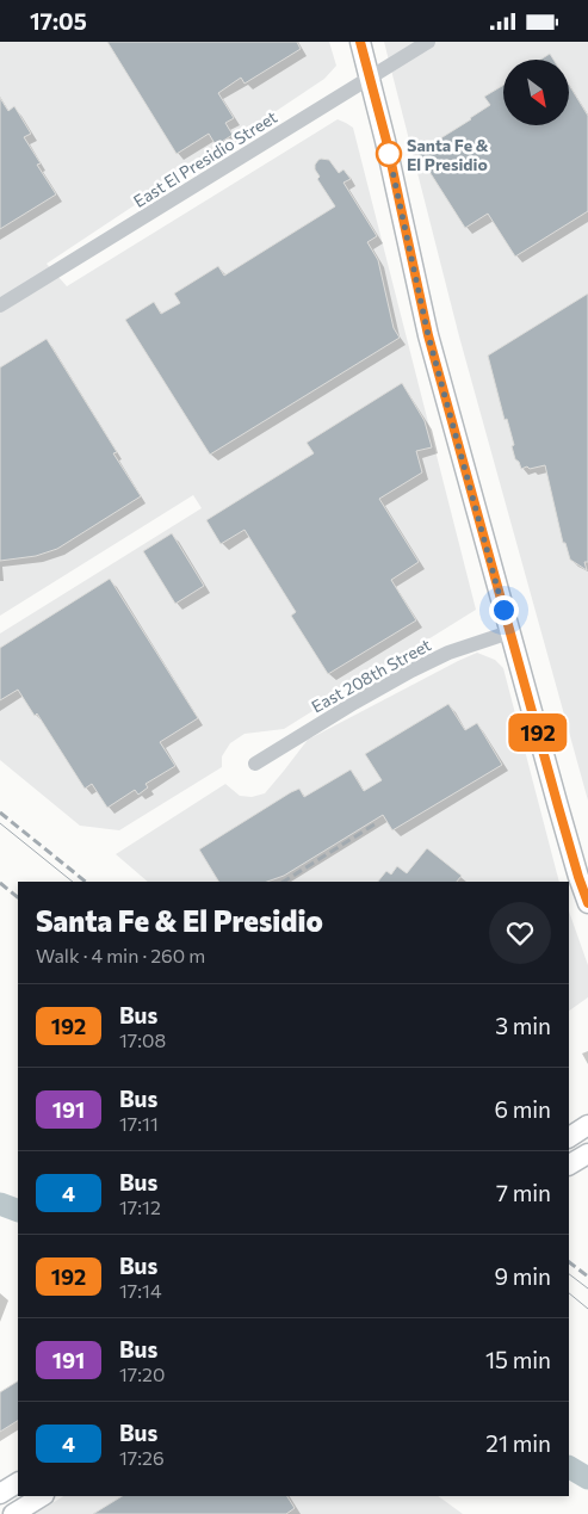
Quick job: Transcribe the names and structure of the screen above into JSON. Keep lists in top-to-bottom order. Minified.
{"streets":{"street":["East El Presidio Street","East 208th Street"]},"places":["Santa Fe & El Presidio"],"lines":["bus line 192"],"north":"bottom right","page":{"status":"17:05","on_map":"192","heading":["Santa Fe & El Presidio","Walk · 4 min · 260 m"],"list":[{"mark":"192","name":"Bus","note":"17:08","value":"3 min"},{"mark":"191","name":"Bus","note":"17:11","value":"6 min"},{"mark":"4","name":"Bus","note":"17:12","value":"7 min"},{"mark":"192","name":"Bus","note":"17:14","value":"9 min"},{"mark":"191","name":"Bus","note":"17:20","value":"15 min"},{"mark":"4","name":"Bus","note":"17:26","value":"21 min"}]}}
